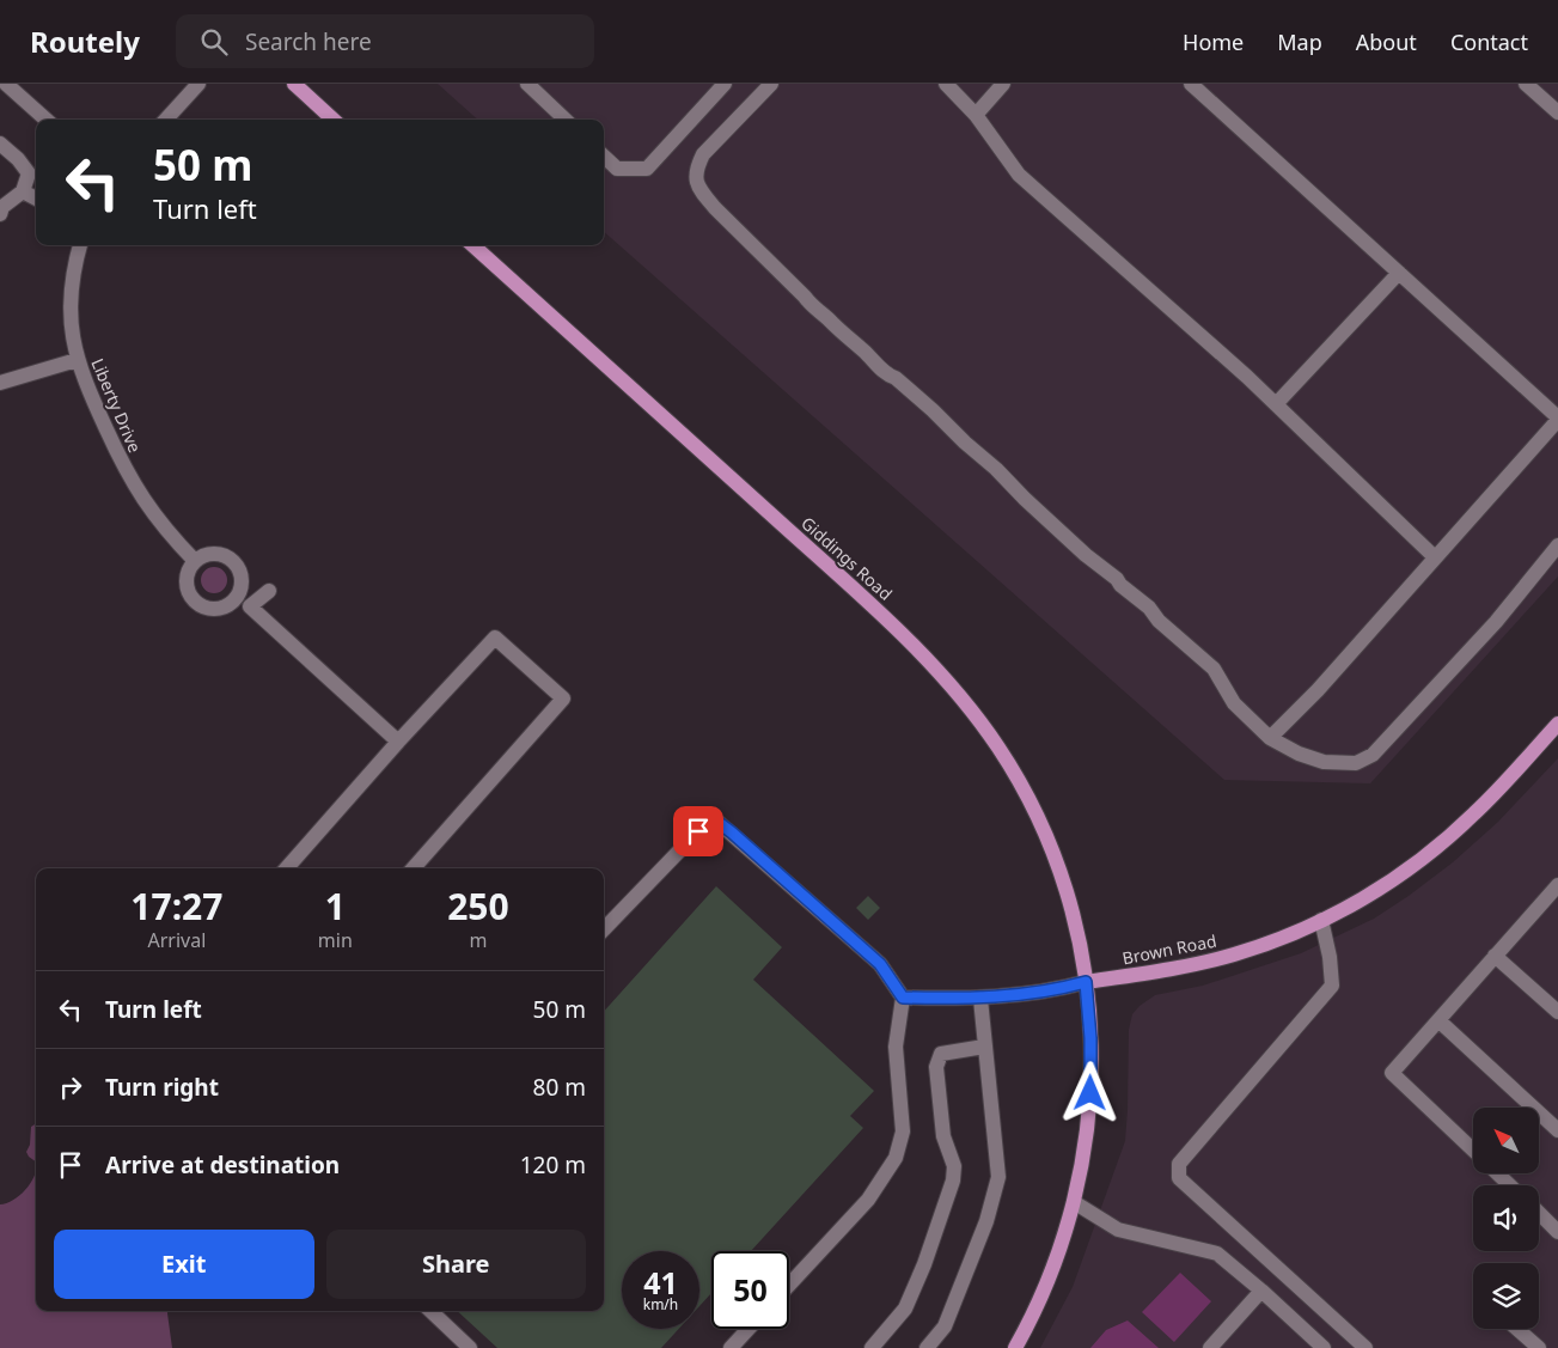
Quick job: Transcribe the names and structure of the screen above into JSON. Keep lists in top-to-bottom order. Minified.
{"streets":{"main road":["Giddings Road","Brown Road"],"street":["Liberty Drive"]},"crossings":[["Giddings Road","Brown Road"]],"north":"top left","page":{"header":"Routely","search":"Search here","nav":["Home","Map","About","Contact"],"turn":["50 m","Turn left"],"eta":["17:27","Arrival","1","min","250","m"],"list":[{"name":"Turn left","value":"50 m"},{"name":"Turn right","value":"80 m"},{"name":"Arrive at destination","value":"120 m"}],"buttons":["Exit","Share"],"speed":"41 km/h","limit":"50"}}
